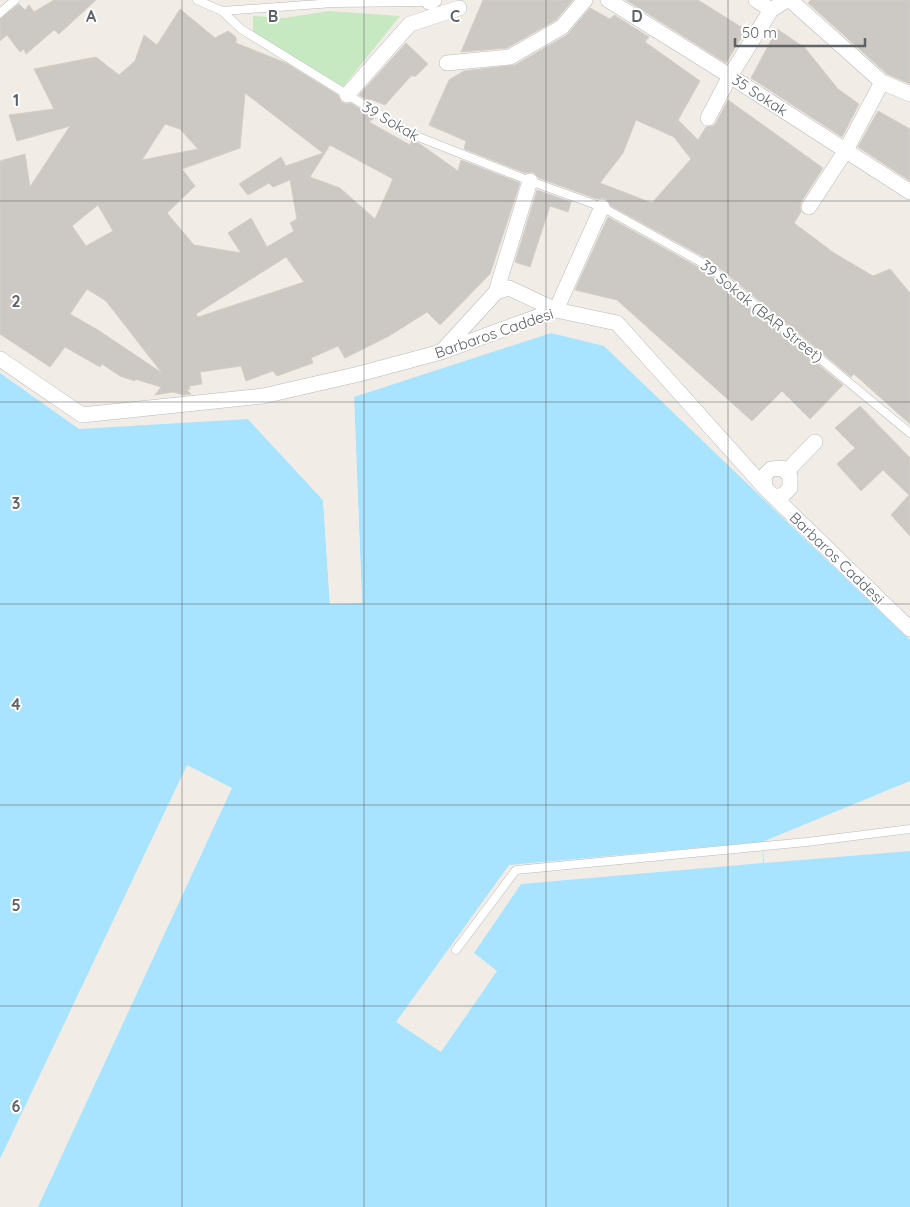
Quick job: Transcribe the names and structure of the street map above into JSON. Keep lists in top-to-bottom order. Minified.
{"streets":{"street":["35 Sokak","Barbaros Caddesi"],"lane":["39 Sokak","39 Sokak (BAR Street)"]},"crossings":[["39 Sokak","39 Sokak (BAR Street)"]],"scale_bar":"50 m","grid":{"columns":["A","B","C","D"],"rows":["1","2","3","4","5","6"]}}
